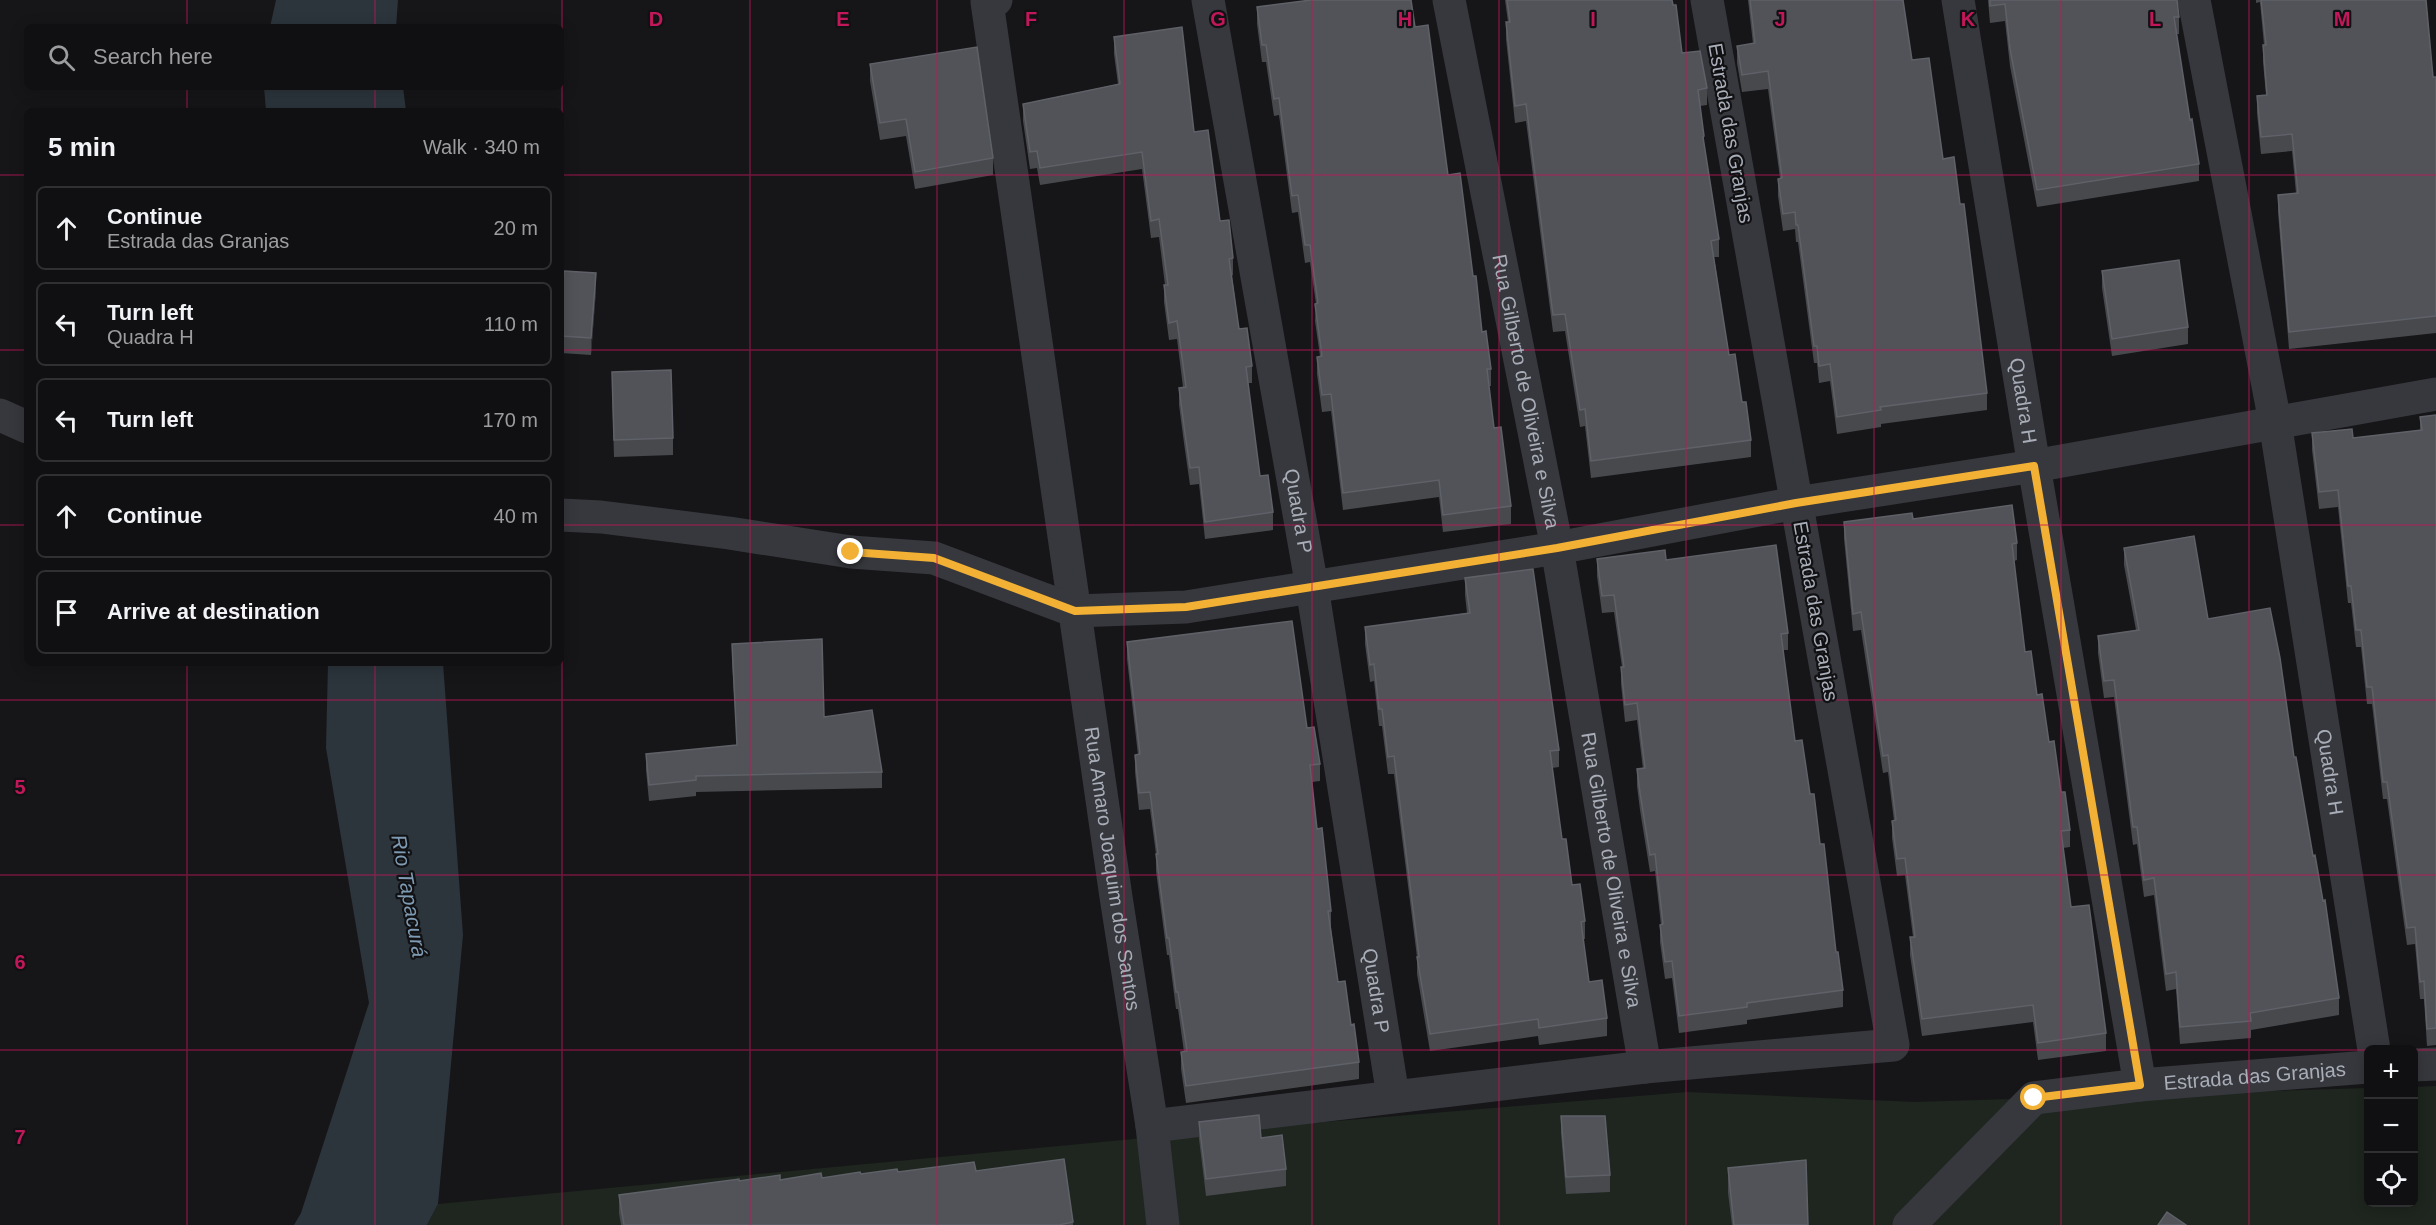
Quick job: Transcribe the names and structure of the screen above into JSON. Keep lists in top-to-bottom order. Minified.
{"streets":{"street":["Estrada das Granjas","Rua Gilberto de Oliveira e Silva","Quadra H","Quadra P","Rua Amaro Joaquim dos Santos"]},"crossings":[["Estrada das Granjas","Rua Gilberto de Oliveira e Silva"],["Estrada das Granjas","Quadra H"]],"water":["Rio Tapacurá"],"page":{"search":"Search here","heading":["5 min","Walk · 340 m"],"list":[["Continue","Estrada das Granjas","20 m"],["Turn left","Quadra H","110 m"],["Turn left","170 m"],["Continue","40 m"],"Arrive at destination"],"map_buttons":["+","−"]},"grid":{"columns":["D","E","F","G","H","I","J","K","L","M"],"rows":["5","6","7"]}}
